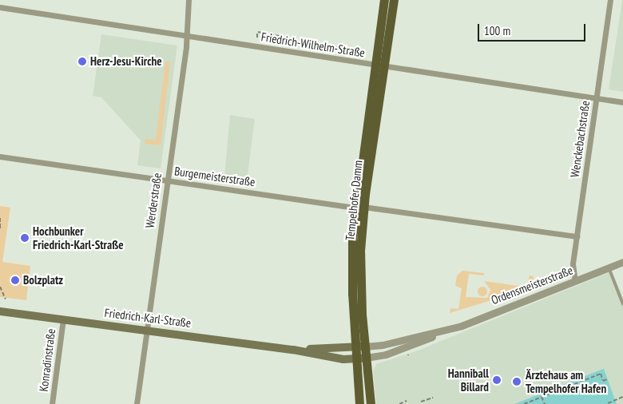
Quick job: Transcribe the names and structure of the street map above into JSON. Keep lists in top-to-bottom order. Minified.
{"streets":{"main road":["Tempelhofer Damm","Ordensmeisterstraße","Friedrich-Karl-Straße"],"street":["Friedrich-Wilhelm-Straße","Wenckebachstraße","Burgemeisterstraße","Werderstraße","Konradinstraße"]},"crossings":[["Friedrich-Wilhelm-Straße","Wenckebachstraße"],["Friedrich-Wilhelm-Straße","Werderstraße"],["Friedrich-Wilhelm-Straße","Tempelhofer Damm"],["Wenckebachstraße","Burgemeisterstraße"],["Wenckebachstraße","Ordensmeisterstraße"],["Burgemeisterstraße","Werderstraße"],["Burgemeisterstraße","Tempelhofer Damm"],["Werderstraße","Friedrich-Karl-Straße"],["Tempelhofer Damm","Ordensmeisterstraße"],["Tempelhofer Damm","Friedrich-Karl-Straße"],["Ordensmeisterstraße","Friedrich-Karl-Straße"],["Friedrich-Karl-Straße","Konradinstraße"]],"places":["Herz-Jesu-Kirche","Hochbunker Friedrich-Karl-Straße","Bolzplatz","Hanniball Billard","Ärztehaus am Tempelhofer Hafen"],"scale_bar":"100 m"}
